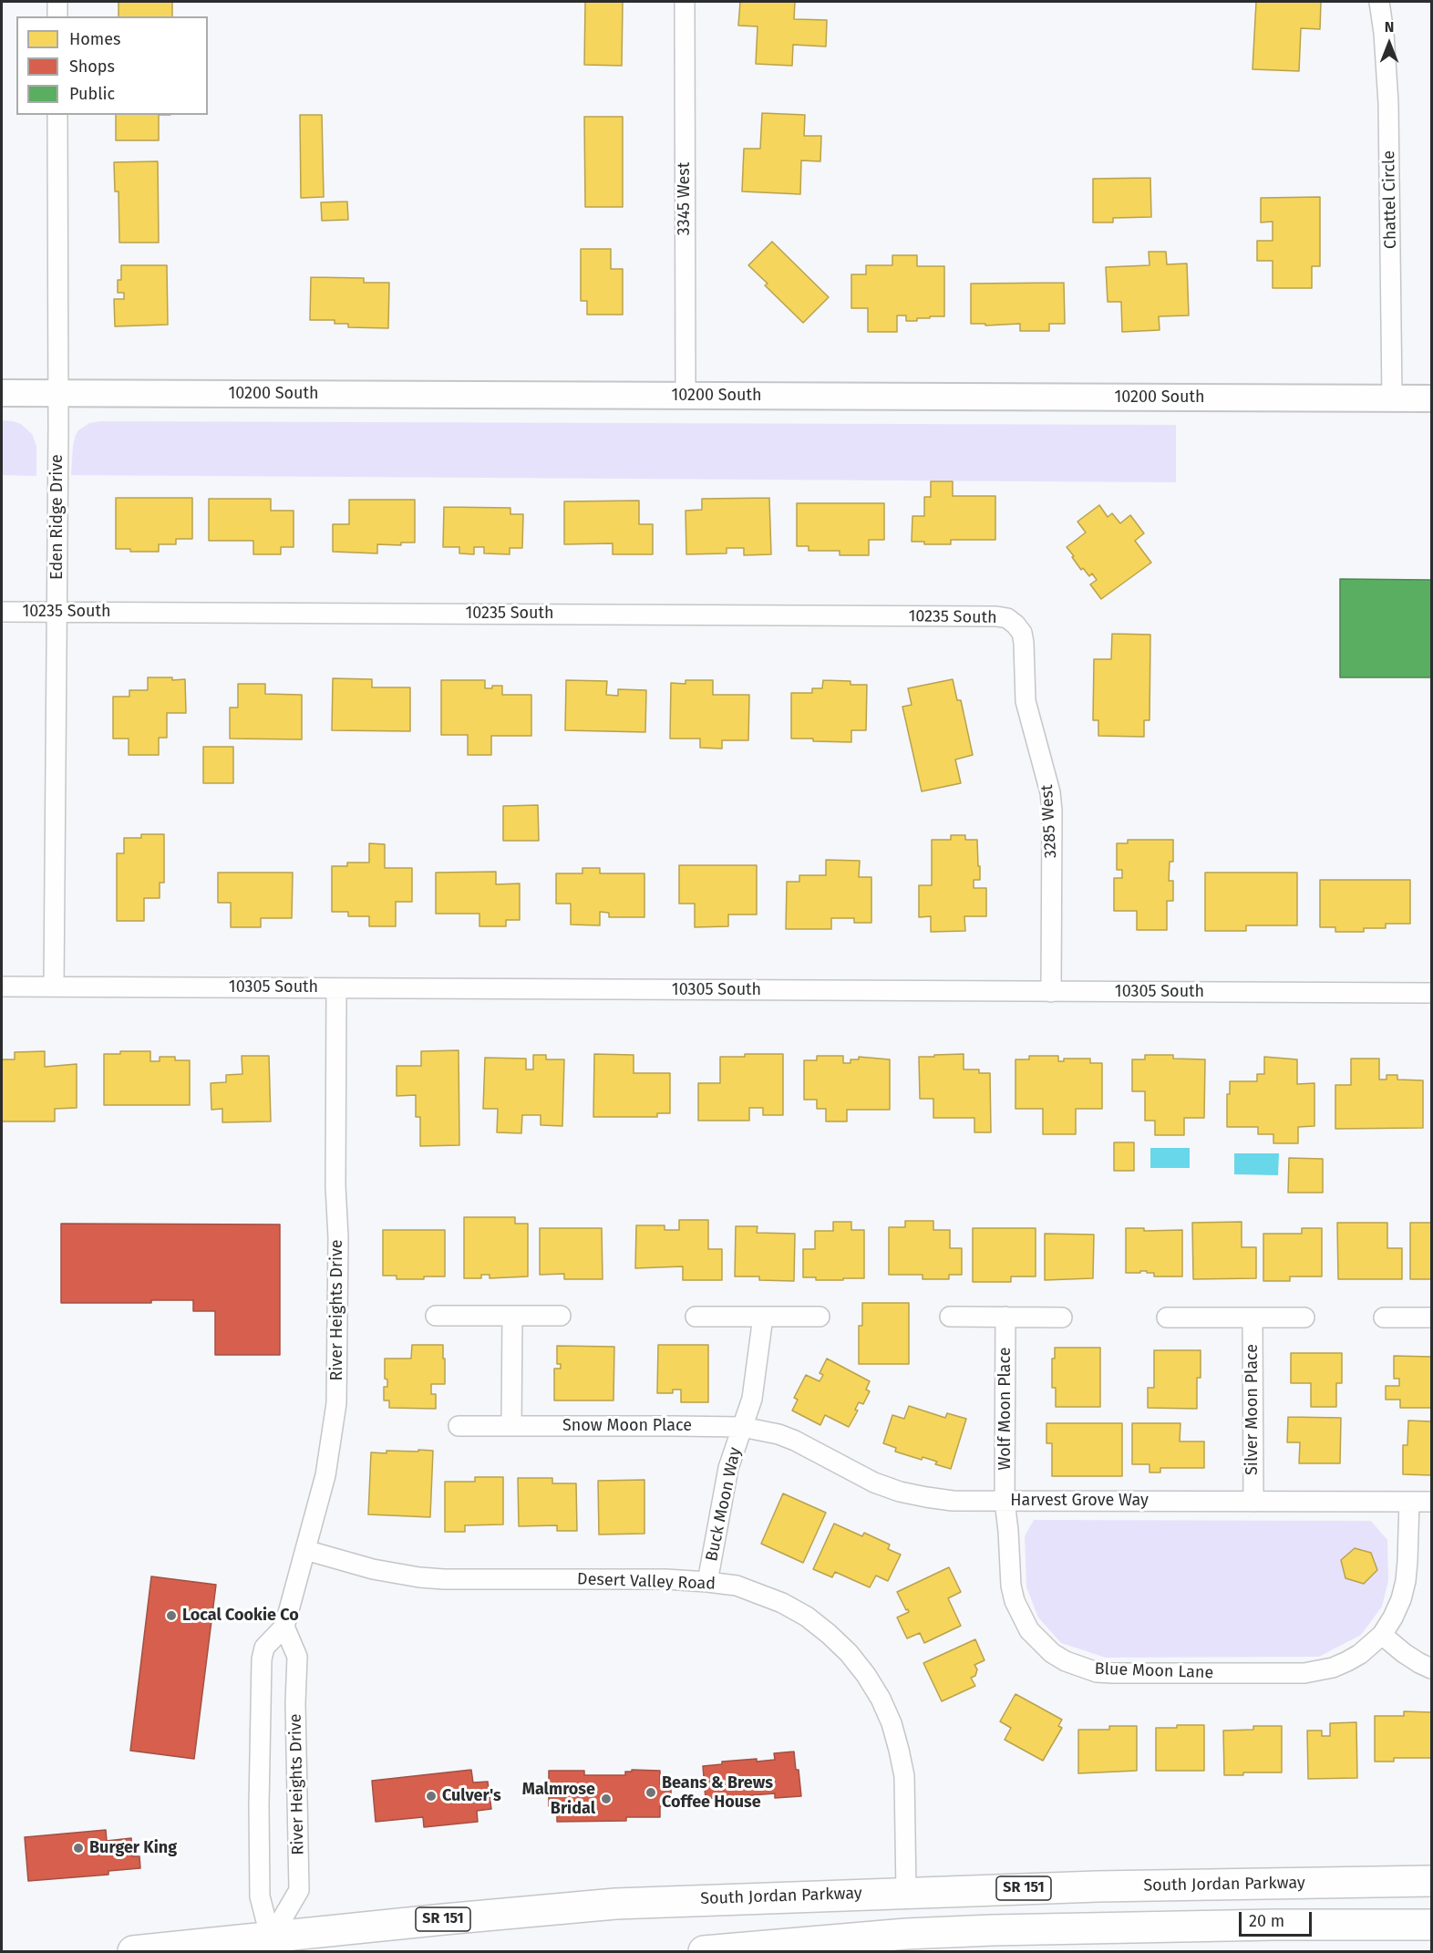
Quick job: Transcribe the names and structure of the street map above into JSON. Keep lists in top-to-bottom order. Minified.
{"streets":{"main road":["South Jordan Parkway","SR 151"],"street":["3345 West","Chattel Circle","10200 South","Eden Ridge Drive","10235 South","3285 West","10305 South","River Heights Drive","Wolf Moon Place","Silver Moon Place","Snow Moon Place","Harvest Grove Way","Buck Moon Way","Desert Valley Road","Blue Moon Lane"]},"crossings":[["3345 West","10200 South"],["Chattel Circle","10200 South"],["10200 South","Eden Ridge Drive"],["Eden Ridge Drive","10235 South"],["Eden Ridge Drive","10305 South"],["10235 South","3285 West"],["3285 West","10305 South"],["10305 South","River Heights Drive"],["River Heights Drive","Desert Valley Road"],["River Heights Drive","South Jordan Parkway"],["Wolf Moon Place","Harvest Grove Way"],["Wolf Moon Place","Blue Moon Lane"],["Silver Moon Place","Harvest Grove Way"],["Snow Moon Place","Harvest Grove Way"],["Snow Moon Place","Buck Moon Way"],["Harvest Grove Way","Buck Moon Way"],["Harvest Grove Way","Blue Moon Lane"],["Buck Moon Way","Desert Valley Road"],["Desert Valley Road","South Jordan Parkway"]],"places":["Local Cookie Co","Beans & Brews Coffee House","Culver's","Malmrose Bridal","Burger King"],"legend":["Homes","Shops","Public"],"scale_bar":"20 m","north":"top"}
